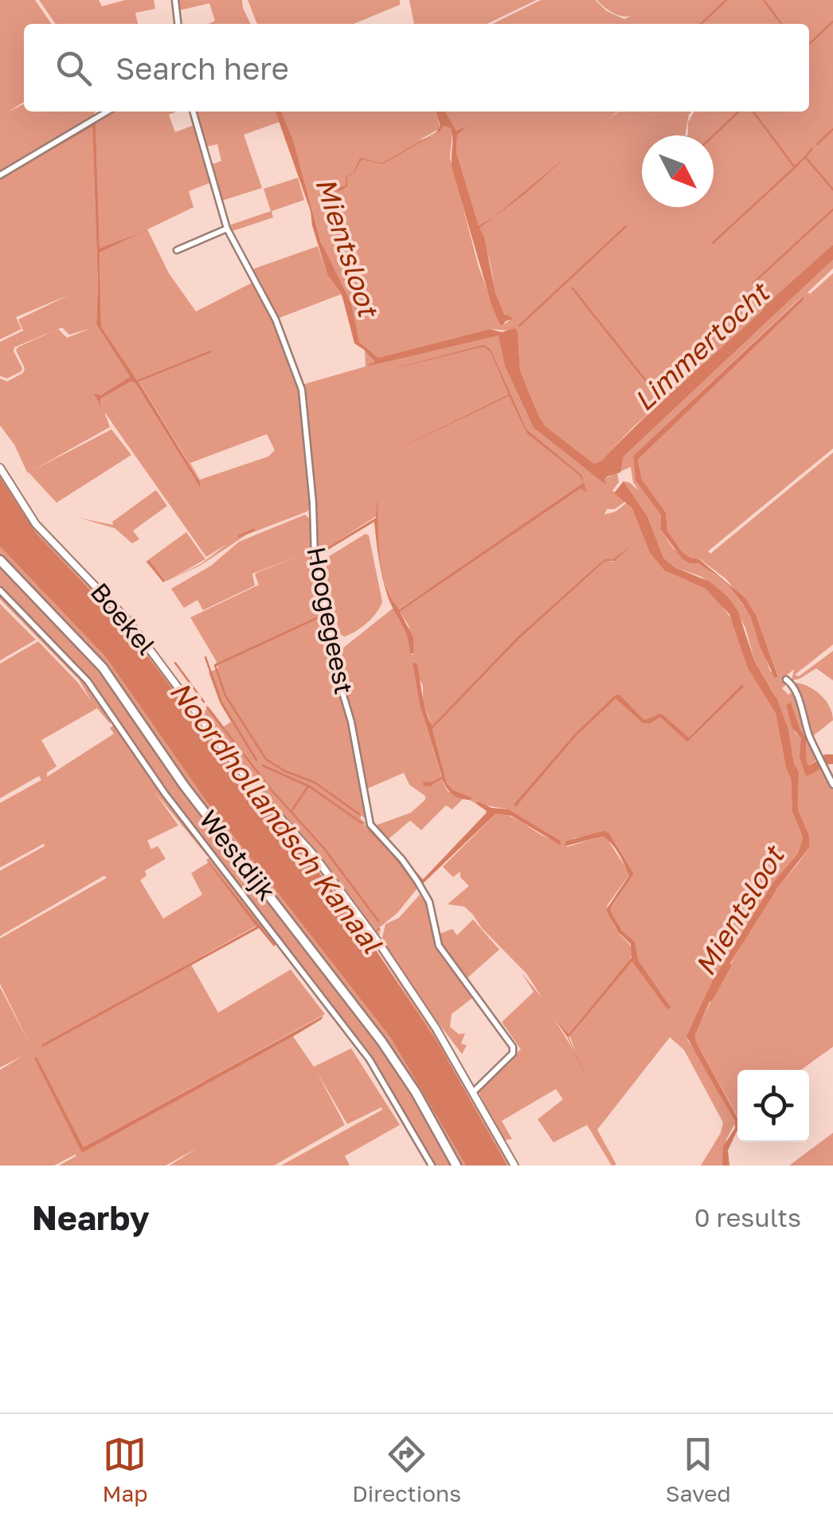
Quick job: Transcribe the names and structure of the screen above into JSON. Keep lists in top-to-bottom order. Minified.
{"streets":{"main road":["Westdijk"],"street":["Boekel","Hoogegeest"]},"crossings":[["Boekel","Hoogegeest"]],"water":["Mientsloot","Limmertocht","Noordhollandsch Kanaal"],"north":"bottom right","page":{"search":"Search here","heading":["Nearby","0 results"],"nav":["Map","Directions","Saved"]}}
